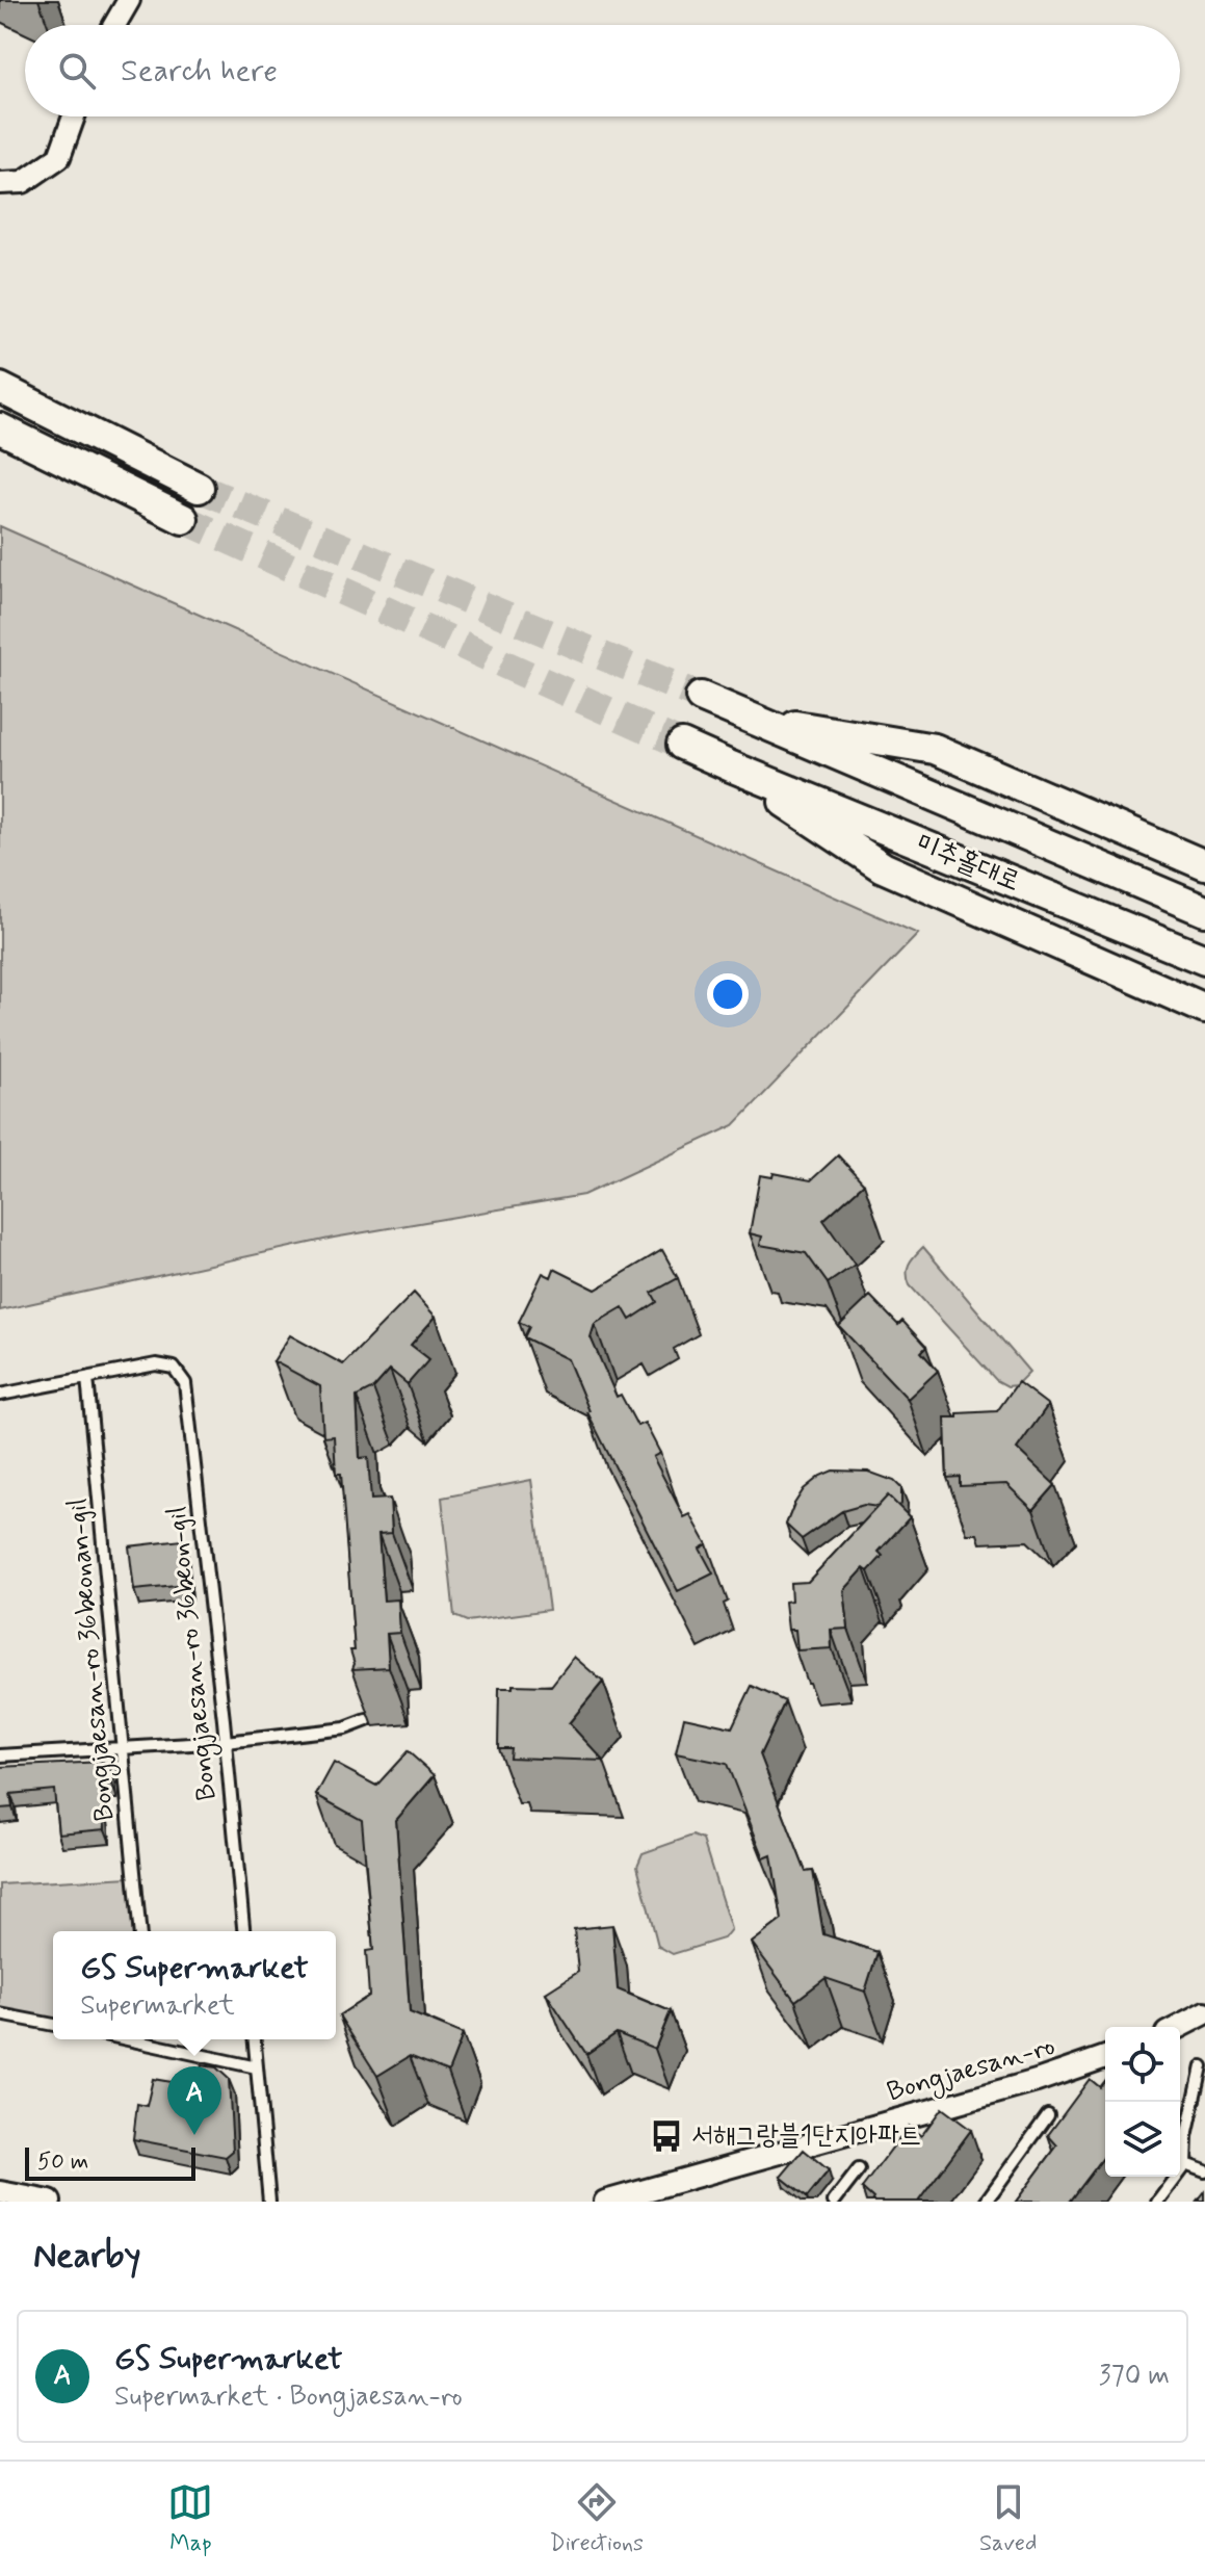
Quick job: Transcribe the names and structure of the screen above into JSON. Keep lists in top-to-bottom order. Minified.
{"streets":{"main road":["미추홀대로"],"street":["Bongjaesan-ro"],"lane":["Bongjaesan-ro 36beon-gil","Bongjaesan-ro 36beonan-gil"]},"crossings":[["Bongjaesan-ro 36beon-gil","Bongjaesan-ro 36beonan-gil"]],"places":{"bus stop":["서해그랑블1단지아파트"]},"scale_bar":"50 m","page":{"search":"Search here","popup":["GS Supermarket","Supermarket"],"pins":"A","scale":"50 m","heading":"Nearby","list":[{"mark":"A","name":"GS Supermarket","note":"Supermarket · Bongjaesan-ro","value":"370 m"}],"nav":["Map","Directions","Saved"]}}
